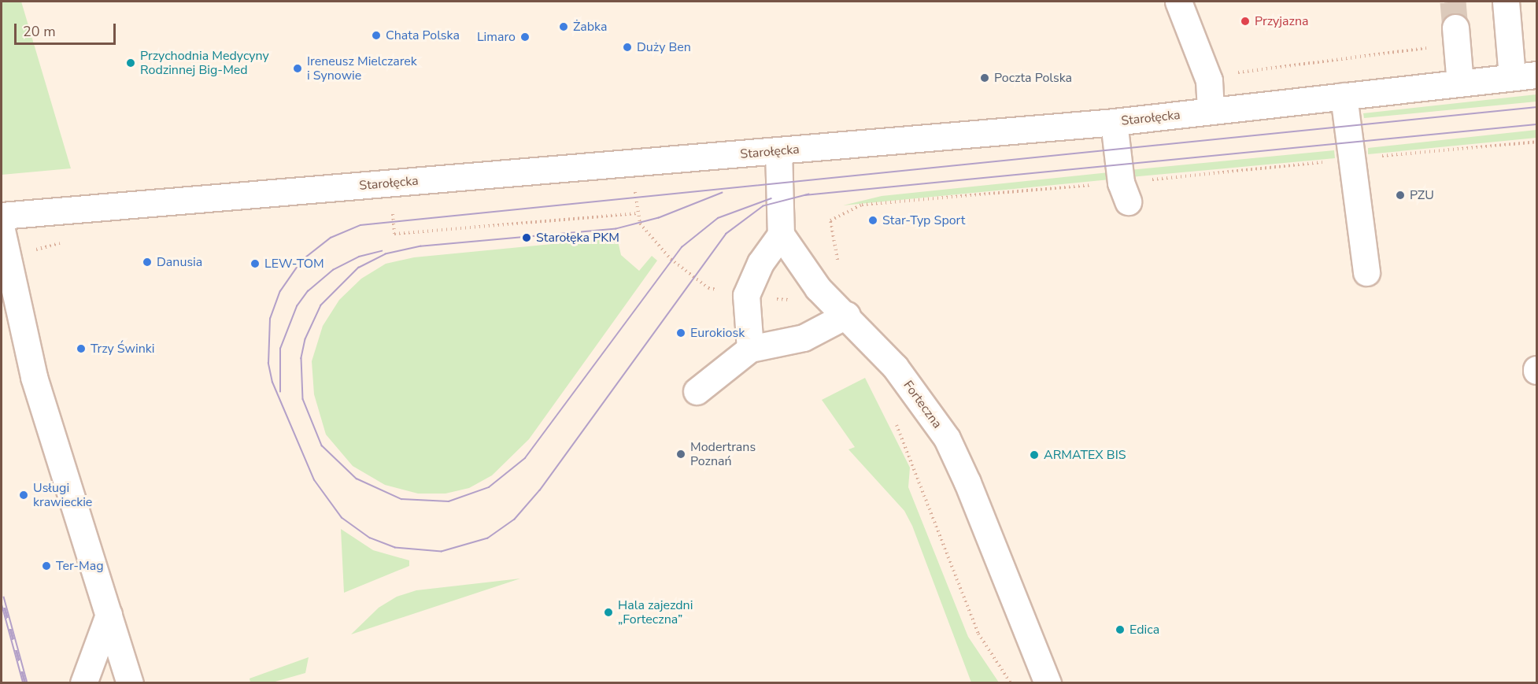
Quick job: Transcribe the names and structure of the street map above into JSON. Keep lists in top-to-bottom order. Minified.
{"streets":{"street":["Starołęcka","Forteczna"]},"places":["Przyjazna","Żabka","Chata Polska","Limaro","Duży Ben","Przychodnia Medycyny Rodzinnej Big-Med","Ireneusz Mielczarek i Synowie","Poczta Polska","PZU","Star-Typ Sport","Starołęka PKM","Danusia","LEW-TOM","Eurokiosk","Trzy Świnki","Modertrans Poznań","ARMATEX BIS","Usługi krawieckie","Ter-Mag","Hala zajezdni „Forteczna”","Edica"],"scale_bar":"20 m"}
